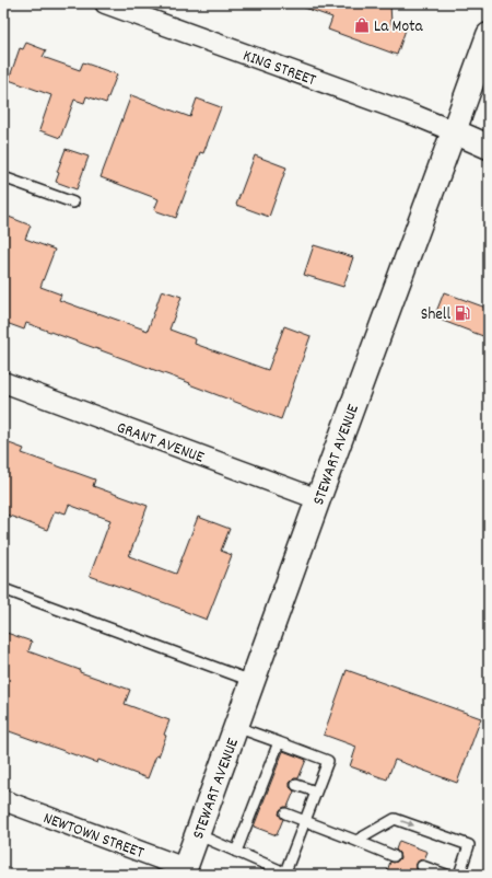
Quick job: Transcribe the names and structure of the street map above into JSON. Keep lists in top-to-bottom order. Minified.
{"streets":{"main road":["STEWART AVENUE"],"street":["KING STREET","GRANT AVENUE","NEWTOWN STREET"]},"crossings":[["KING STREET","STEWART AVENUE"],["GRANT AVENUE","STEWART AVENUE"],["STEWART AVENUE","NEWTOWN STREET"]],"places":{"shop":["La Mota"],"fuel station":["Shell"]}}
